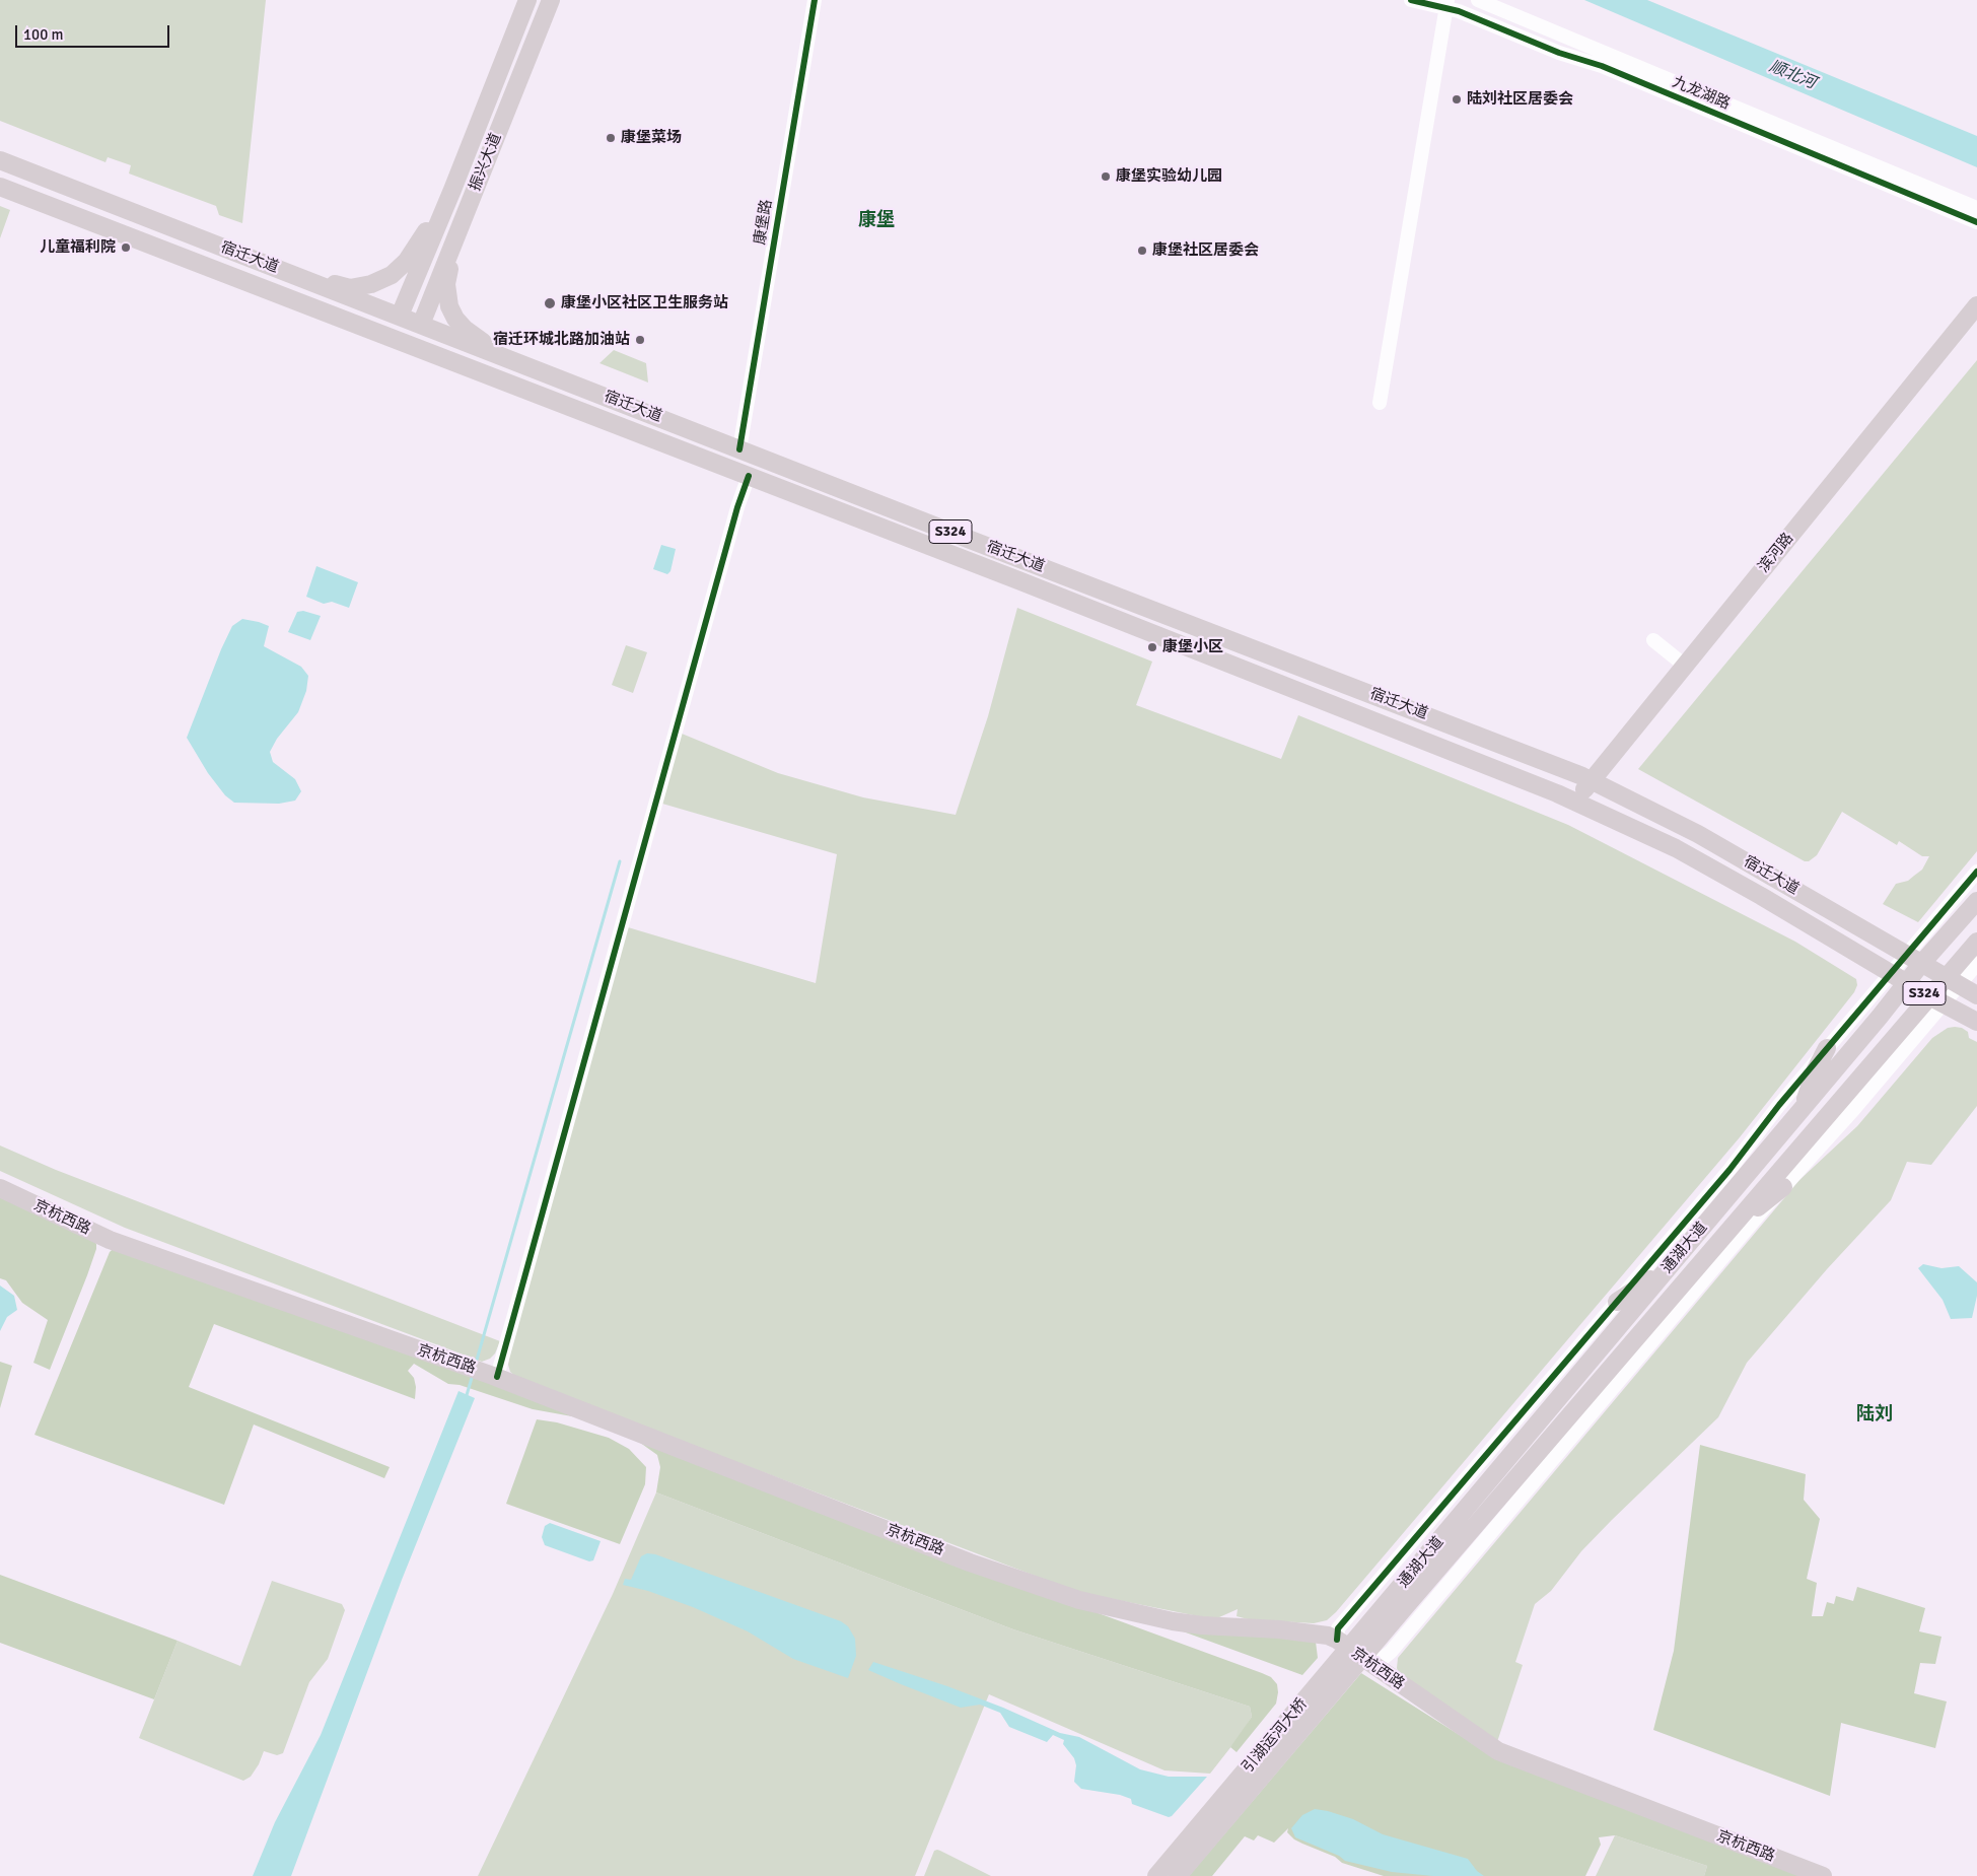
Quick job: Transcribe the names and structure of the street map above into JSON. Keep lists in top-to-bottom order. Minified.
{"streets":{"main road":["振兴大道","宿迁大道","S324","滨河路","京杭西路","通湖大道","引湖运河大桥"],"street":["九龙湖路","康堡路"]},"crossings":[["振兴大道","宿迁大道"],["康堡路","宿迁大道"],["宿迁大道","滨河路"],["宿迁大道","通湖大道"],["通湖大道","引湖运河大桥"]],"districts":["康堡","陆刘"],"water":["顺北河"],"places":["陆刘社区居委会","康堡菜场","康堡实验幼儿园","儿童福利院","康堡社区居委会","康堡小区社区卫生服务站","宿迁环城北路加油站","康堡小区"],"scale_bar":"100 m"}
